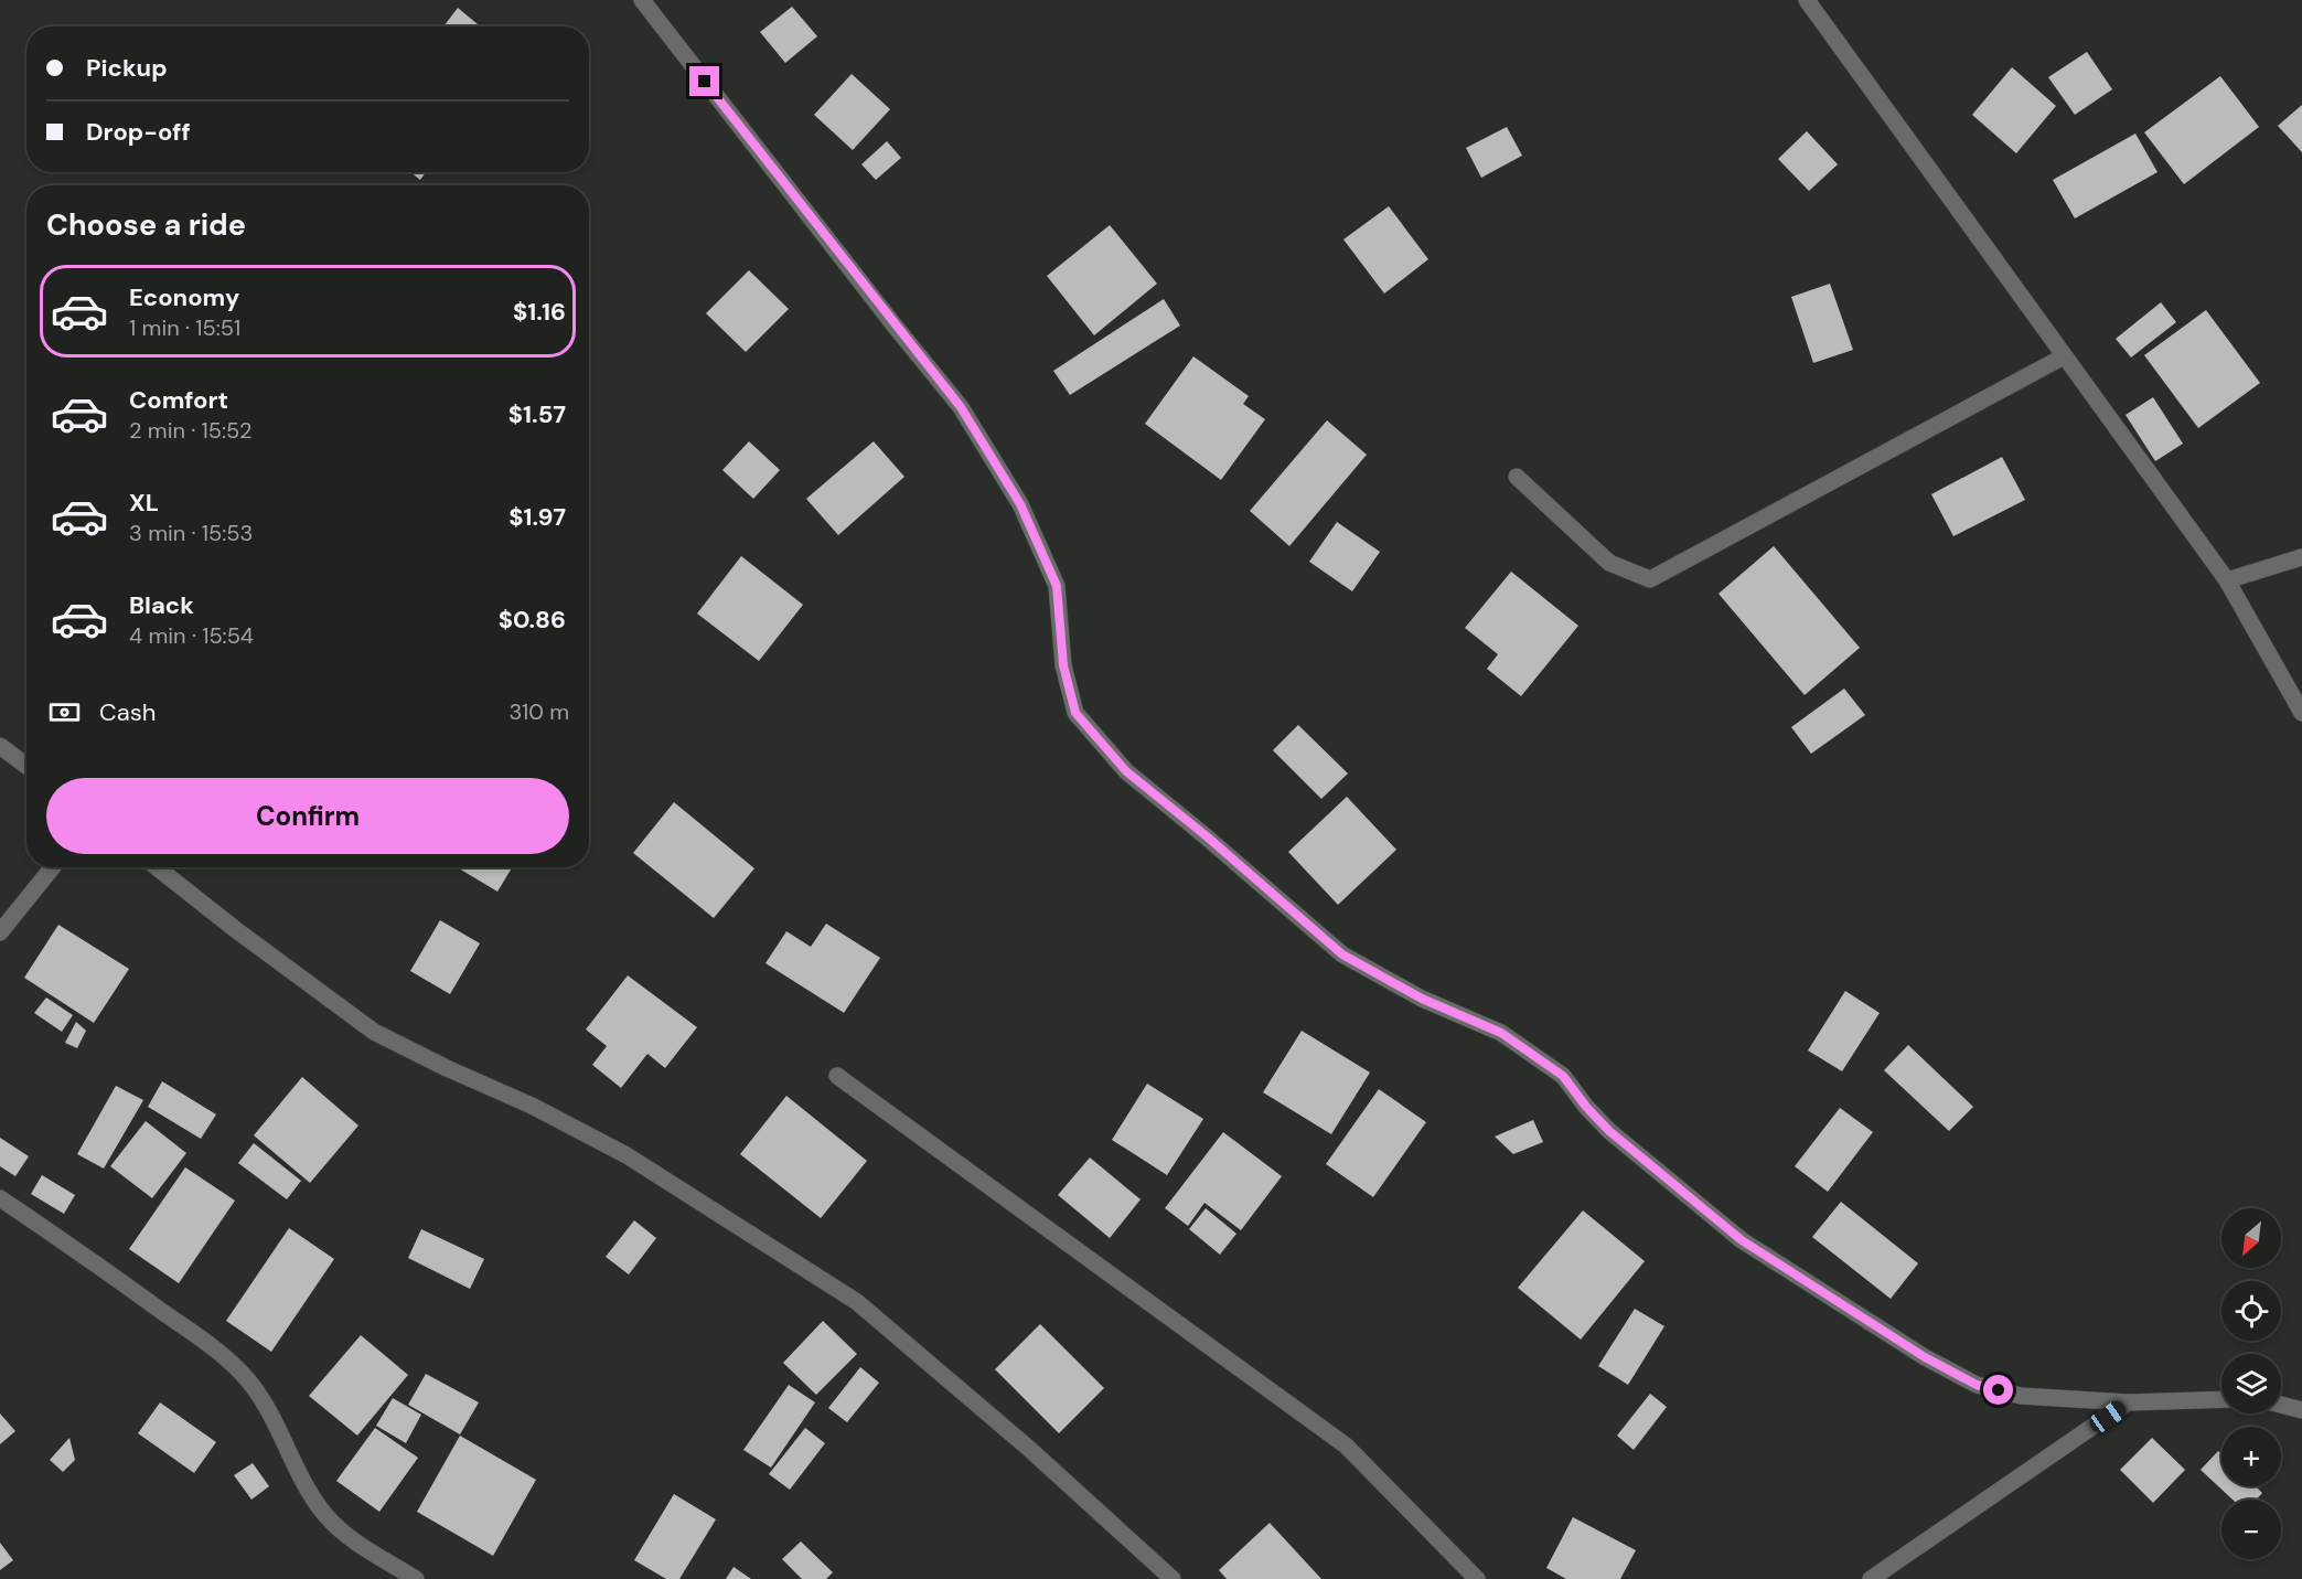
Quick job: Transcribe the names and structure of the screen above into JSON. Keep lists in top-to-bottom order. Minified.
{"north":"bottom left","page":{"banner":["Pickup","Drop-off"],"heading":"Choose a ride","list":[{"name":"Economy","note":"1 min · 15:51","value":"$1.16"},{"name":"Comfort","note":"2 min · 15:52","value":"$1.57"},{"name":"XL","note":"3 min · 15:53","value":"$1.97"},{"name":"Black","note":"4 min · 15:54","value":"$0.86"}],"pay":["Cash","310 m"],"buttons":"Confirm","map_buttons":["+","−"]}}
